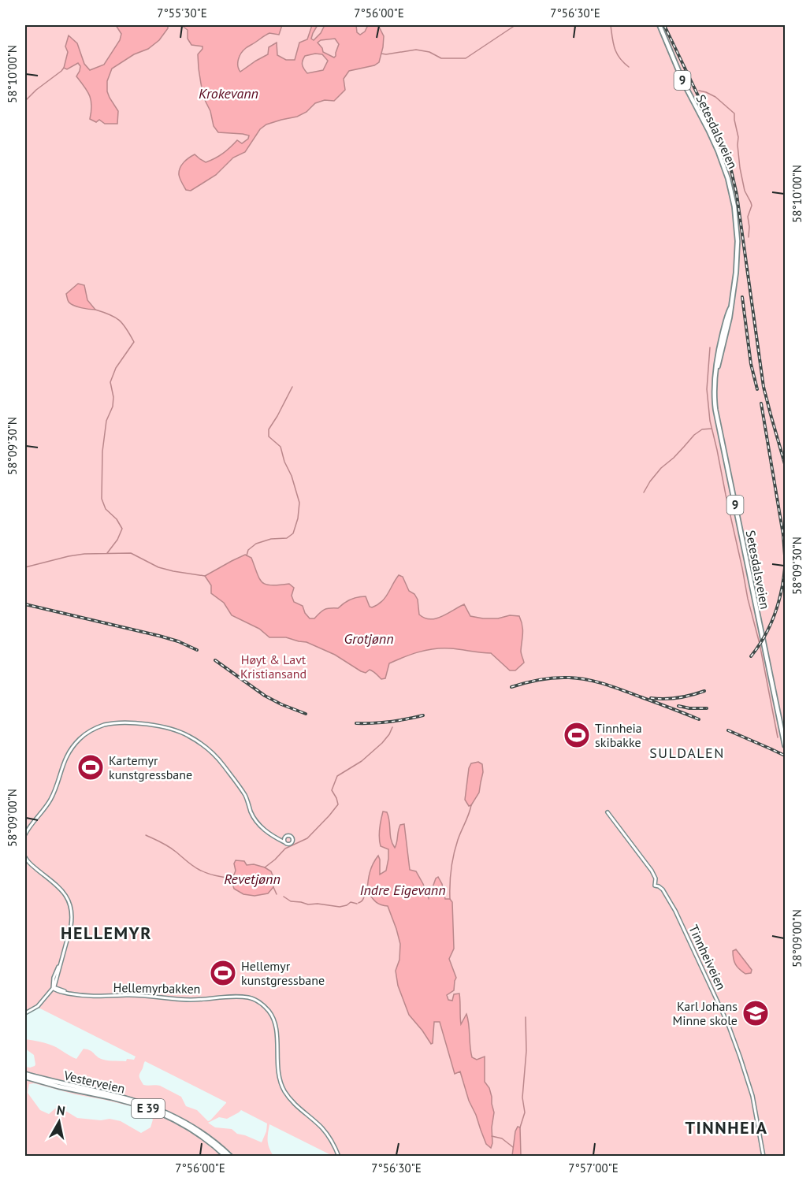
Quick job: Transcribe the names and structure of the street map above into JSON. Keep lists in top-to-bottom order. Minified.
{"streets":{"highway":["9","Setesdalsveien","Vesterveien","E 39"],"street":["Tinnheiveien","Hellemyrbakken"]},"districts":["SULDALEN","HELLEMYR","TINNHEIA"],"water":["Krokevann","Grotjønn","Revetjønn","Indre Eigevann"],"parks":["Høyt & Lavt Kristiansand"],"places":{"sports":["Tinnheia skibakke","Kartemyr kunstgressbane","Hellemyr kunstgressbane"],"school or university":["Karl Johans Minne skole"]},"north":"top","coordinates":["7°55'30\"E","7°56'00\"E","7°56'30\"E","58°10'00\"N","58°09'30\"N","58°09'00\"N","7°57'00\"E"]}
